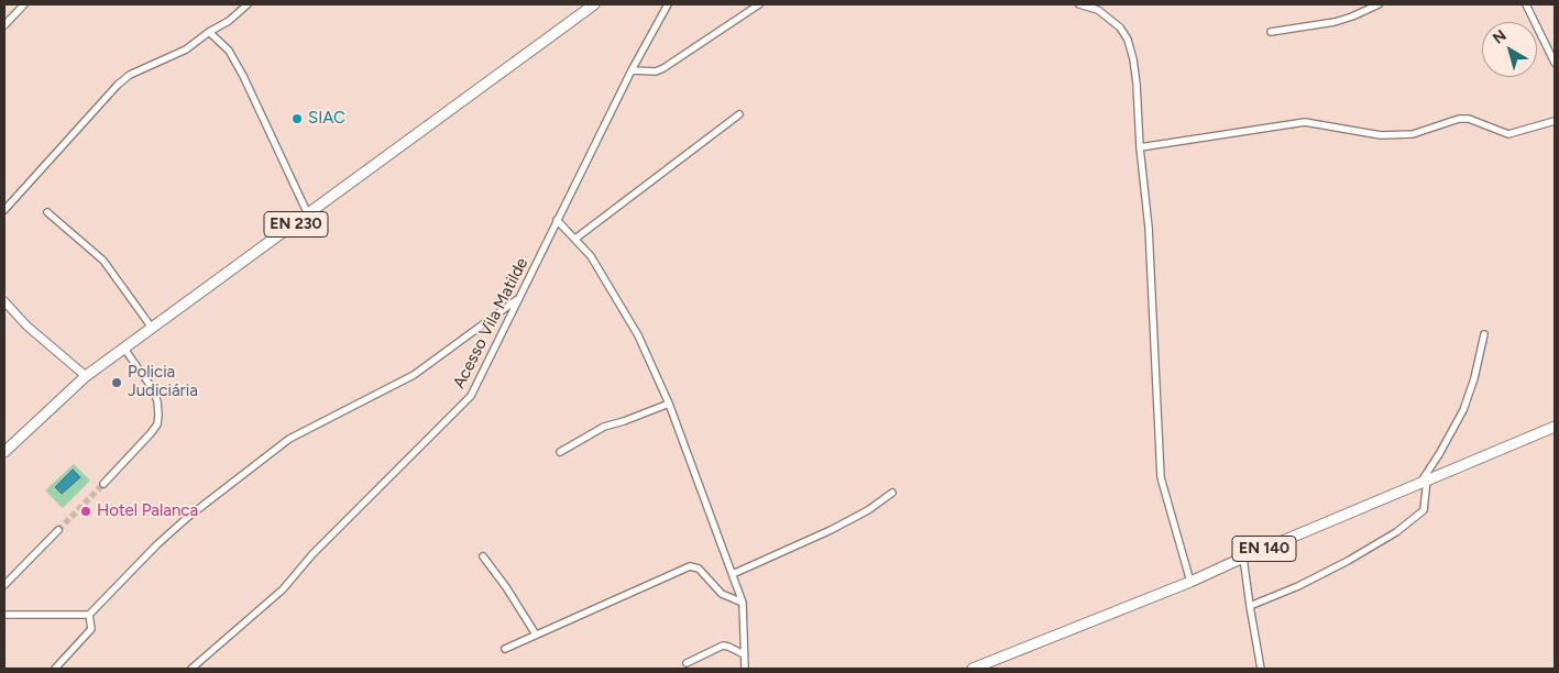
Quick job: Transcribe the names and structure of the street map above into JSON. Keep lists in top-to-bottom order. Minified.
{"streets":{"main road":["EN 230","EN 140"],"street":["Acesso Vila Matilde"]},"places":["SIAC","Policia Judiciária","Hotel Palanca"],"north":"top left"}
